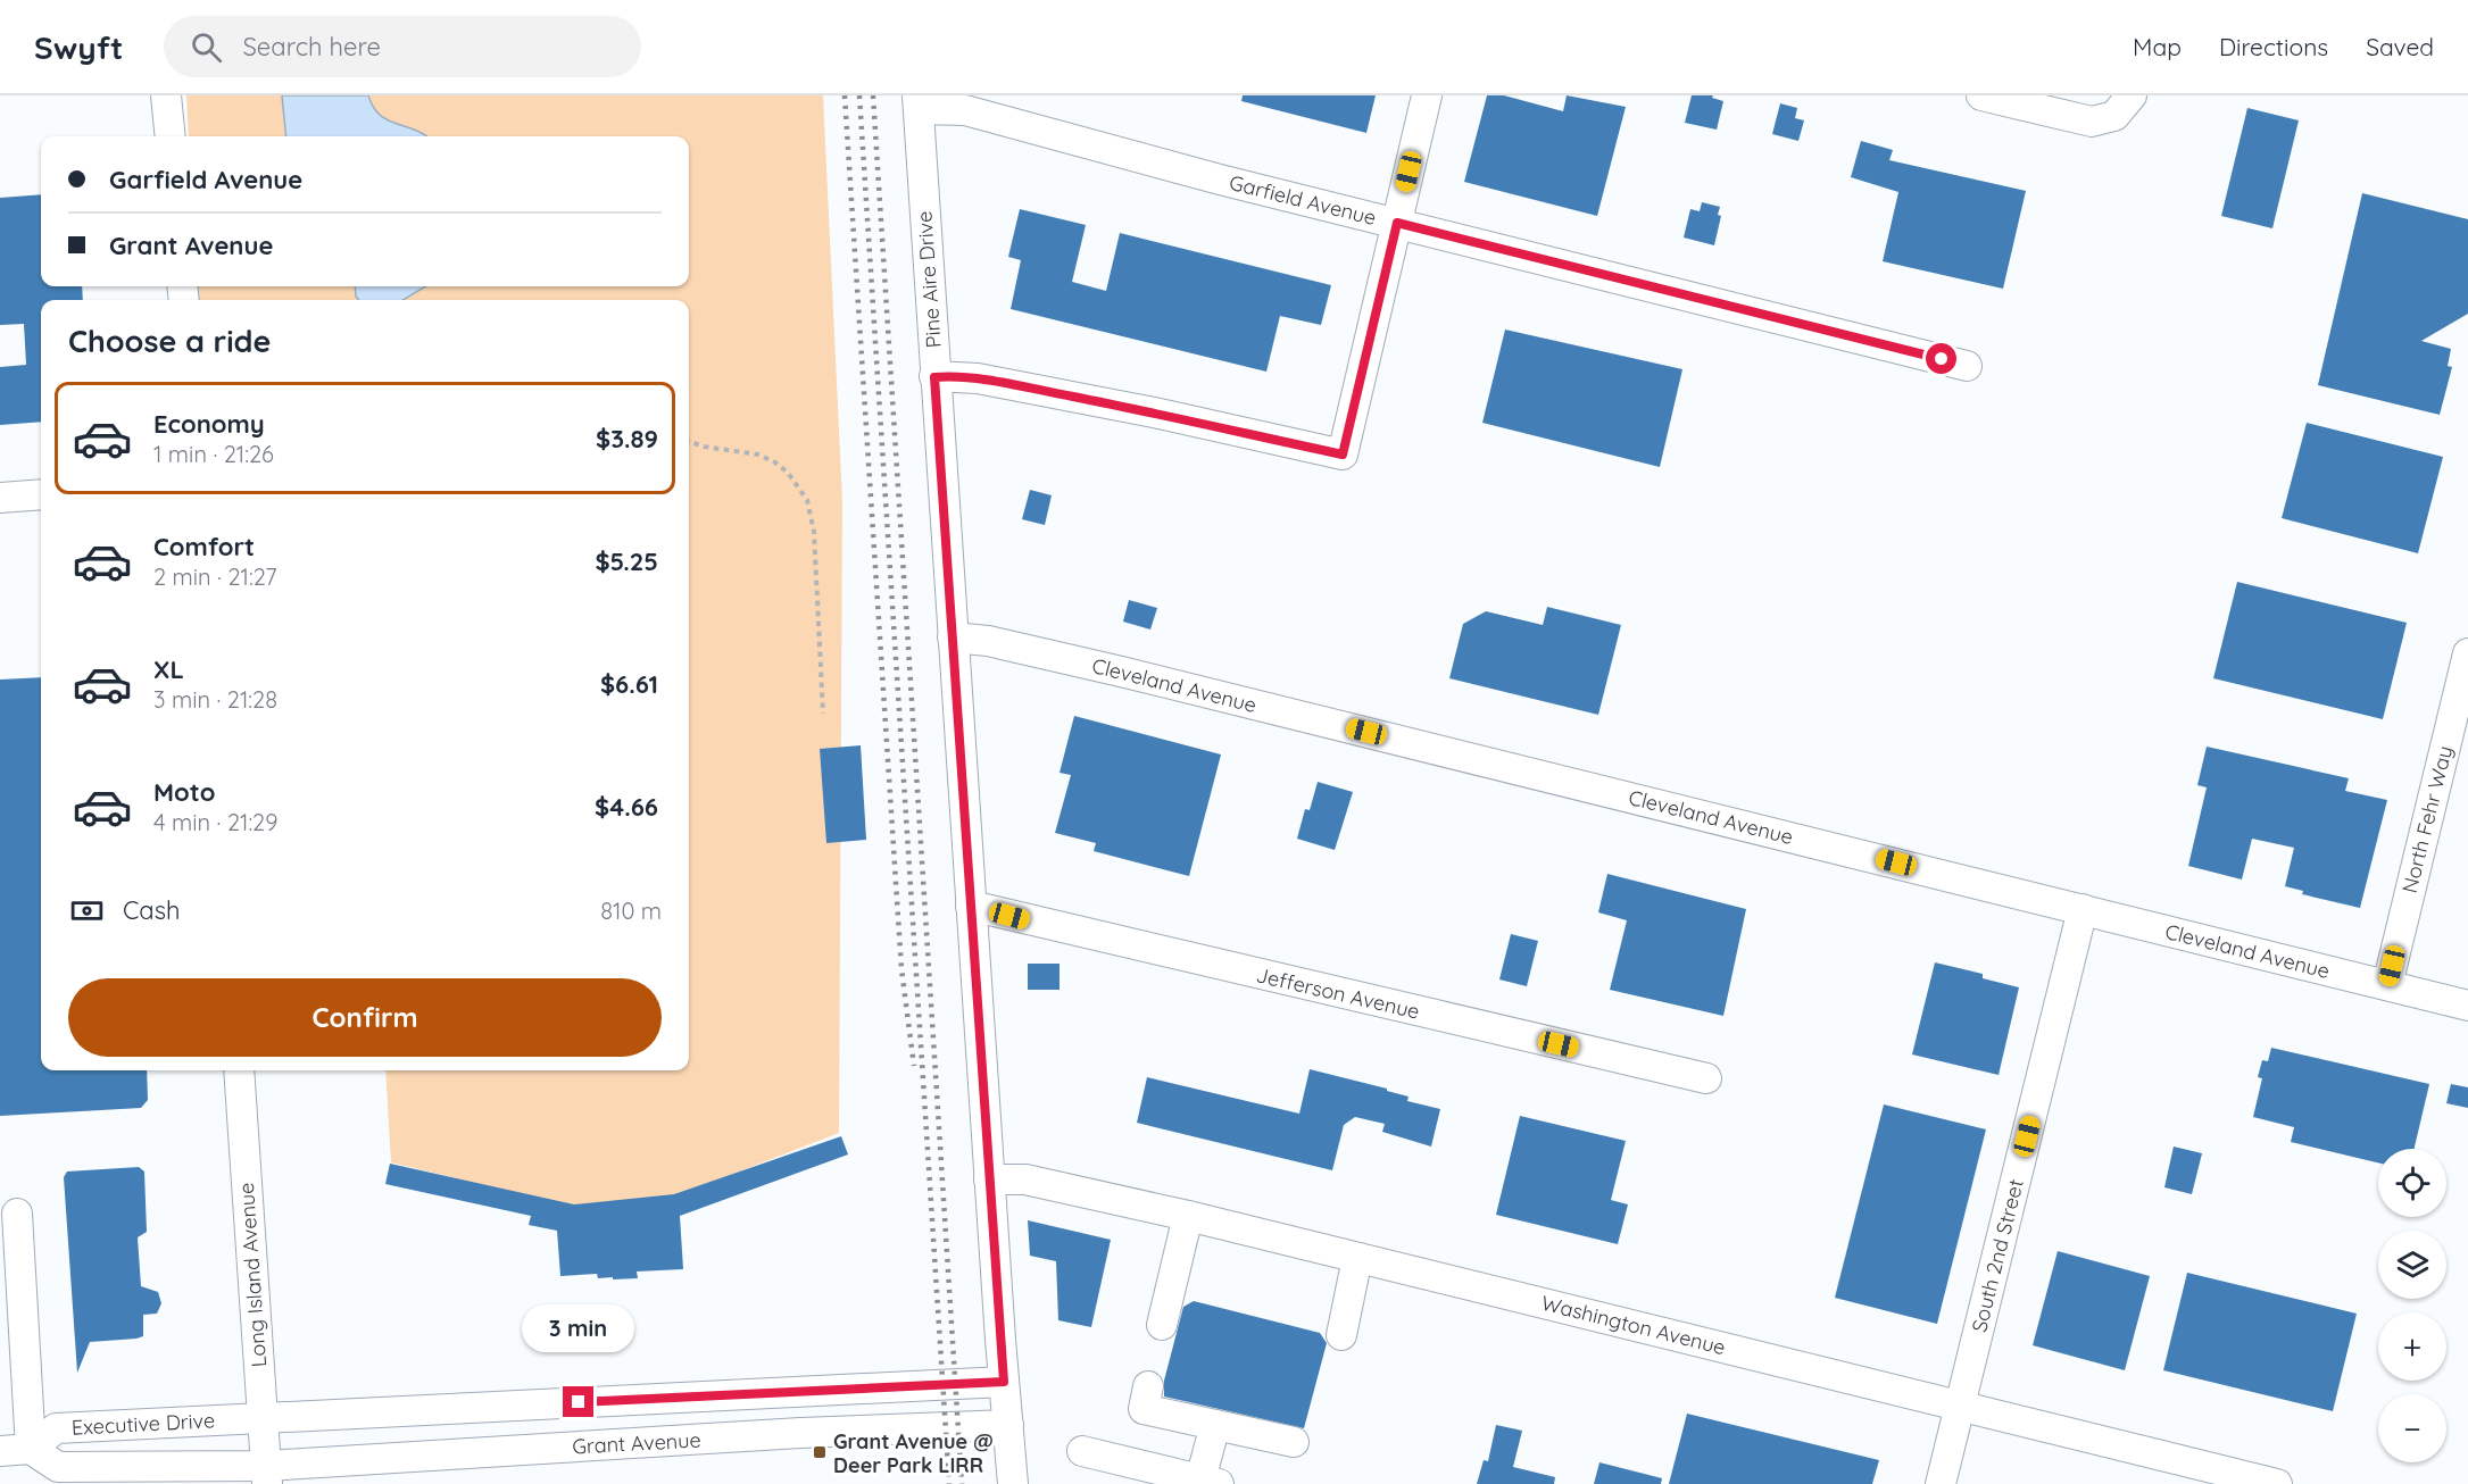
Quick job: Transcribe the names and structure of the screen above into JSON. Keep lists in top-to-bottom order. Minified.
{"streets":{"street":["Garfield Avenue","Pine Aire Drive","Cleveland Avenue","North Fehr Way","Jefferson Avenue","South 2nd Street","Long Island Avenue","Washington Avenue","Executive Drive","Grant Avenue"]},"crossings":[["Garfield Avenue","Pine Aire Drive"],["Pine Aire Drive","Cleveland Avenue"],["Pine Aire Drive","Jefferson Avenue"],["Pine Aire Drive","Washington Avenue"],["Pine Aire Drive","Grant Avenue"],["Cleveland Avenue","North Fehr Way"],["Cleveland Avenue","South 2nd Street"],["South 2nd Street","Washington Avenue"],["Long Island Avenue","Executive Drive"],["Long Island Avenue","Grant Avenue"],["Executive Drive","Grant Avenue"]],"places":{"transit":["Grant Avenue @ Deer Park LIRR"]},"page":{"header":"Swyft","search":"Search here","nav":["Map","Directions","Saved"],"banner":["Garfield Avenue","Grant Avenue"],"heading":"Choose a ride","list":[{"name":"Economy","note":"1 min · 21:26","value":"$3.89"},{"name":"Comfort","note":"2 min · 21:27","value":"$5.25"},{"name":"XL","note":"3 min · 21:28","value":"$6.61"},{"name":"Moto","note":"4 min · 21:29","value":"$4.66"}],"pay":["Cash","810 m"],"buttons":"Confirm","map_buttons":["+","−"],"bubble":"3 min"}}
